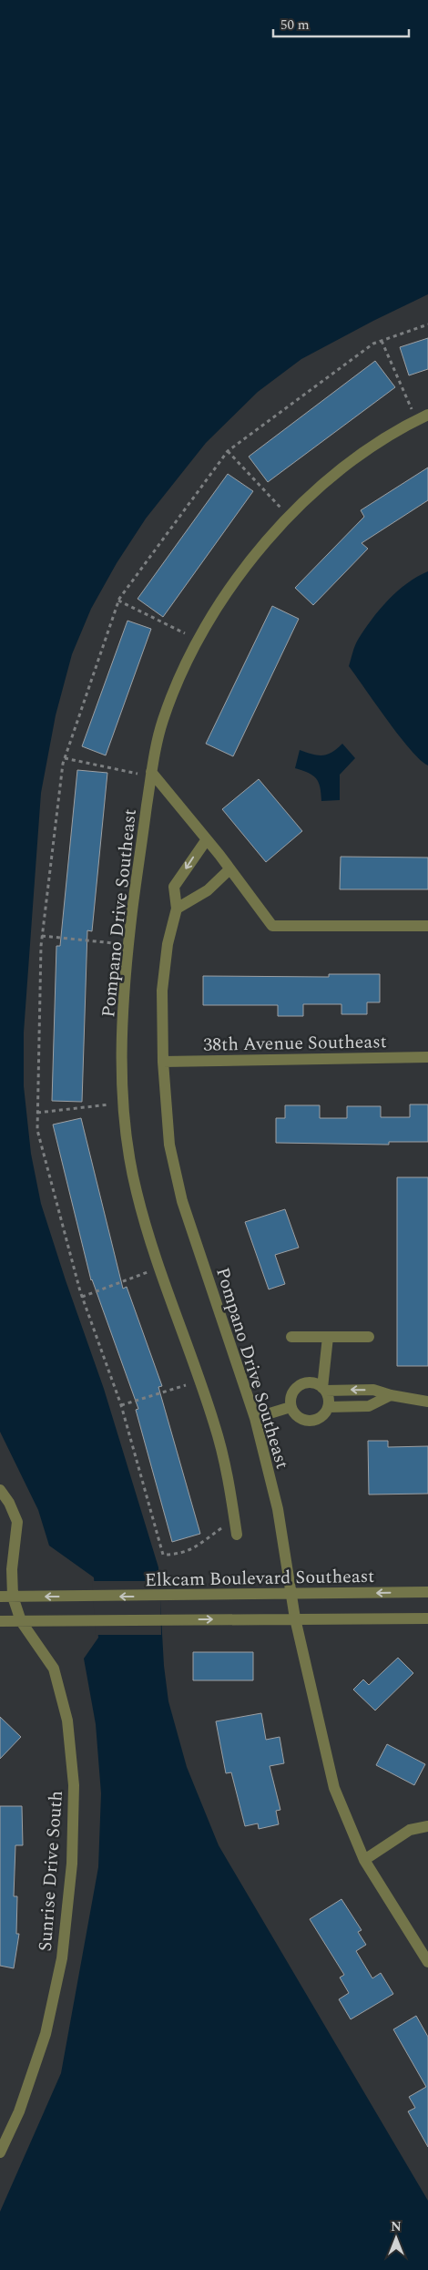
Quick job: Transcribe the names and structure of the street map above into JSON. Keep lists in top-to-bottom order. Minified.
{"streets":{"street":["Pompano Drive Southeast","38th Avenue Southeast","Elkcam Boulevard Southeast","Sunrise Drive South"]},"crossings":[["Pompano Drive Southeast","38th Avenue Southeast"],["Pompano Drive Southeast","Elkcam Boulevard Southeast"],["Elkcam Boulevard Southeast","Sunrise Drive South"]],"scale_bar":"50 m","north":"top"}
